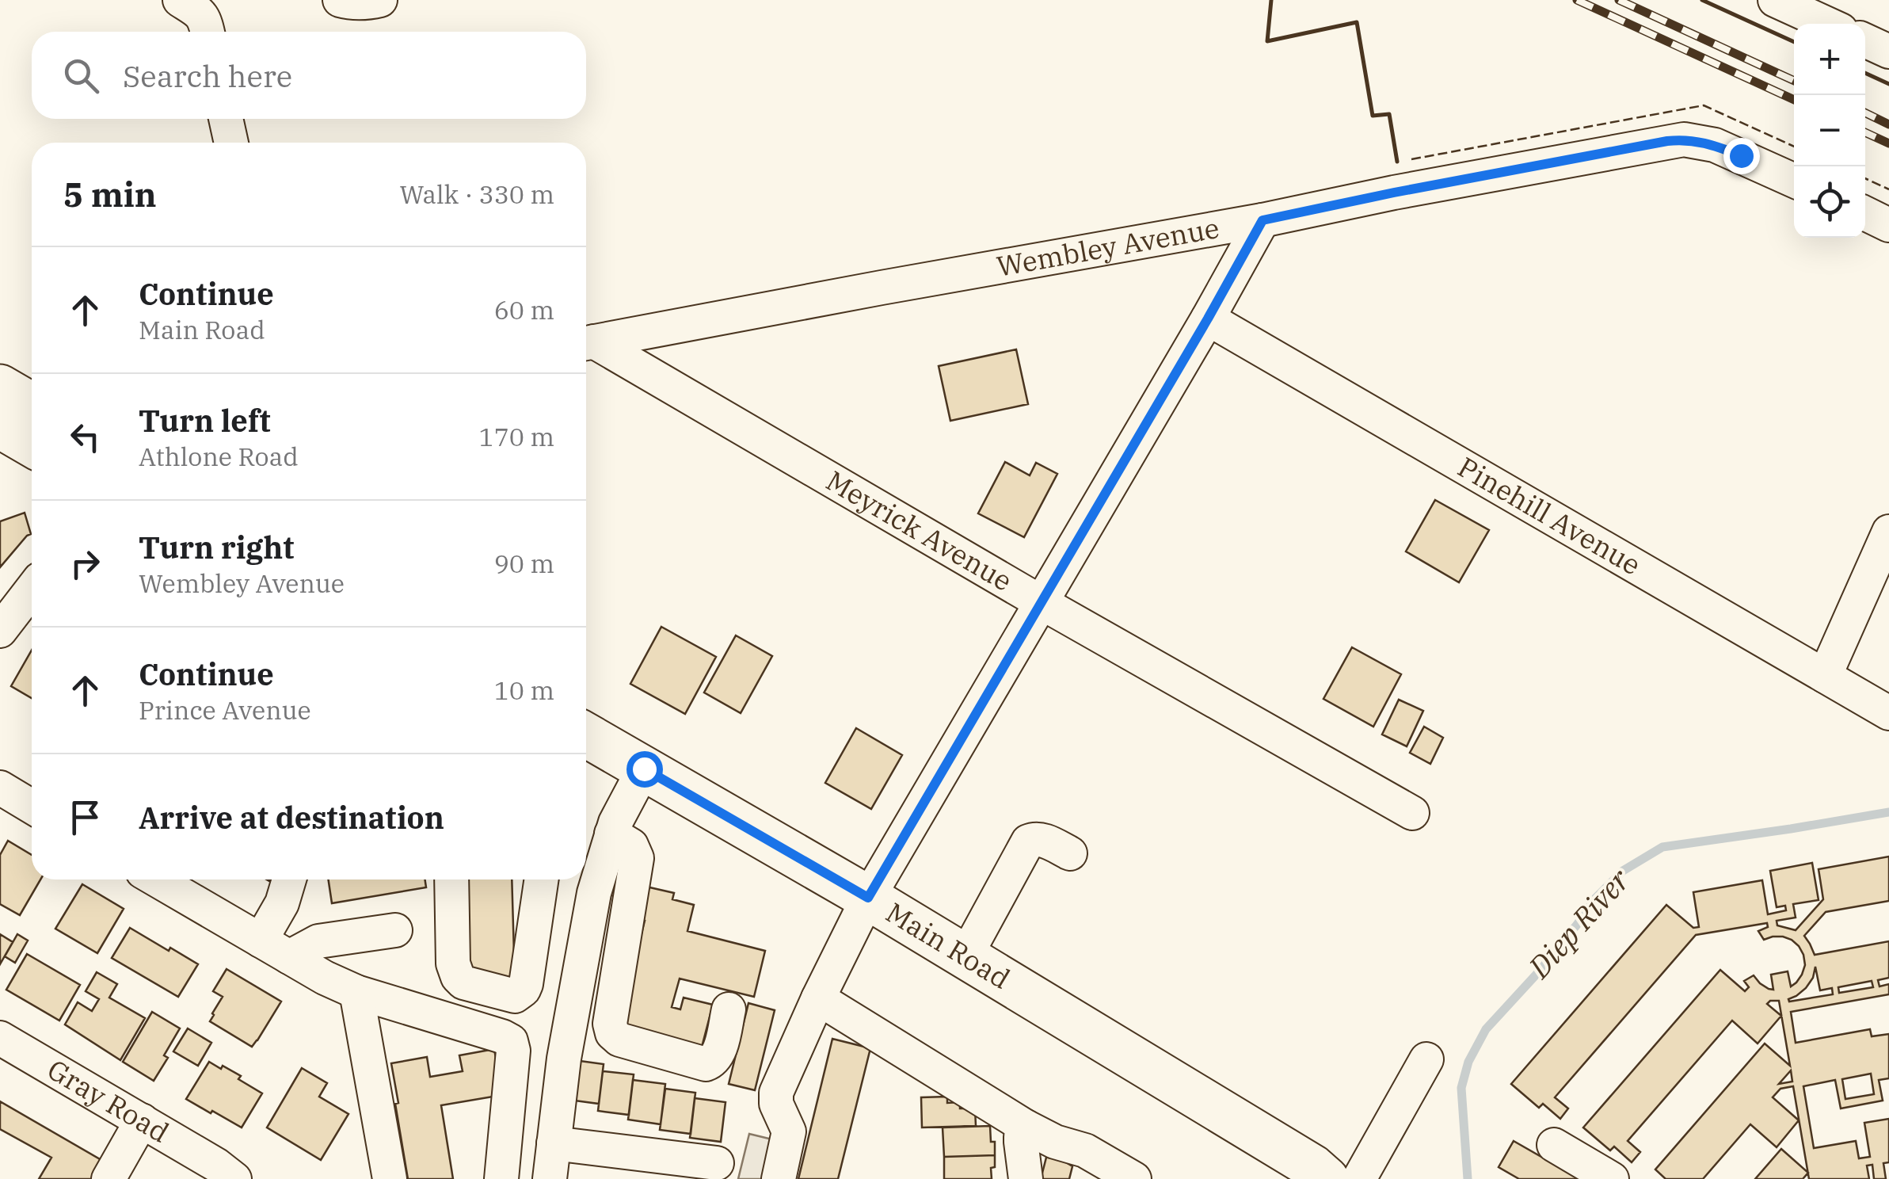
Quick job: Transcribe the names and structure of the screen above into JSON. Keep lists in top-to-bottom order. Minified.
{"streets":{"main road":["Main Road"],"street":["Wembley Avenue","Pinehill Avenue","Meyrick Avenue","Gray Road"]},"crossings":[["Wembley Avenue","Meyrick Avenue"]],"water":["Diep River"],"page":{"map_buttons":["+","−"],"search":"Search here","heading":["5 min","Walk · 330 m"],"list":[["Continue","Main Road","60 m"],["Turn left","Athlone Road","170 m"],["Turn right","Wembley Avenue","90 m"],["Continue","Prince Avenue","10 m"],"Arrive at destination"]}}
